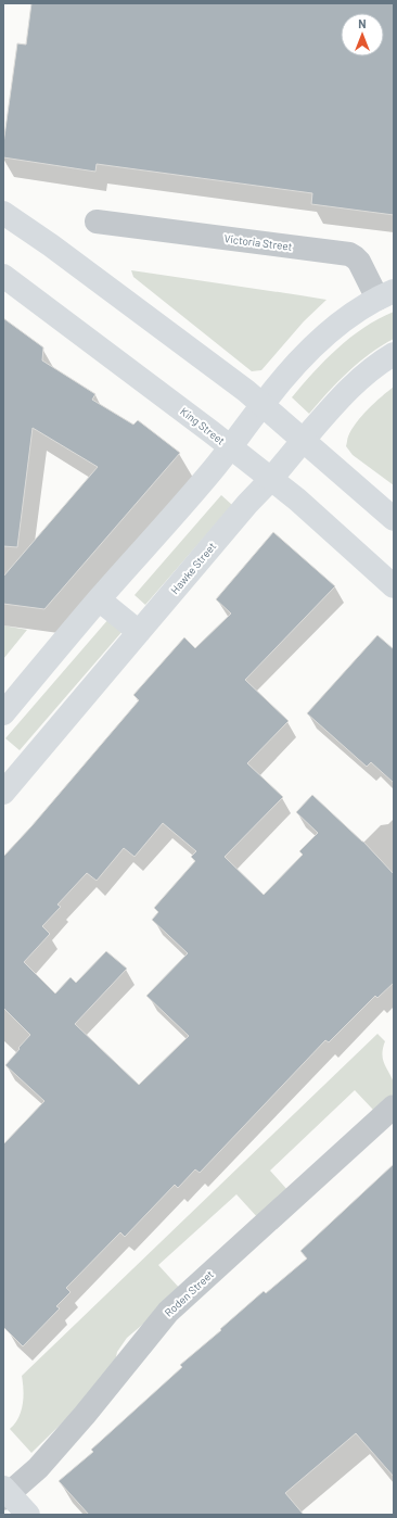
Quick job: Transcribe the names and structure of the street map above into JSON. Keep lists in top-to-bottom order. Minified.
{"streets":{"main road":["King Street","Hawke Street"],"street":["Victoria Street","Roden Street"]},"crossings":[["King Street","Hawke Street"]],"north":"top"}
